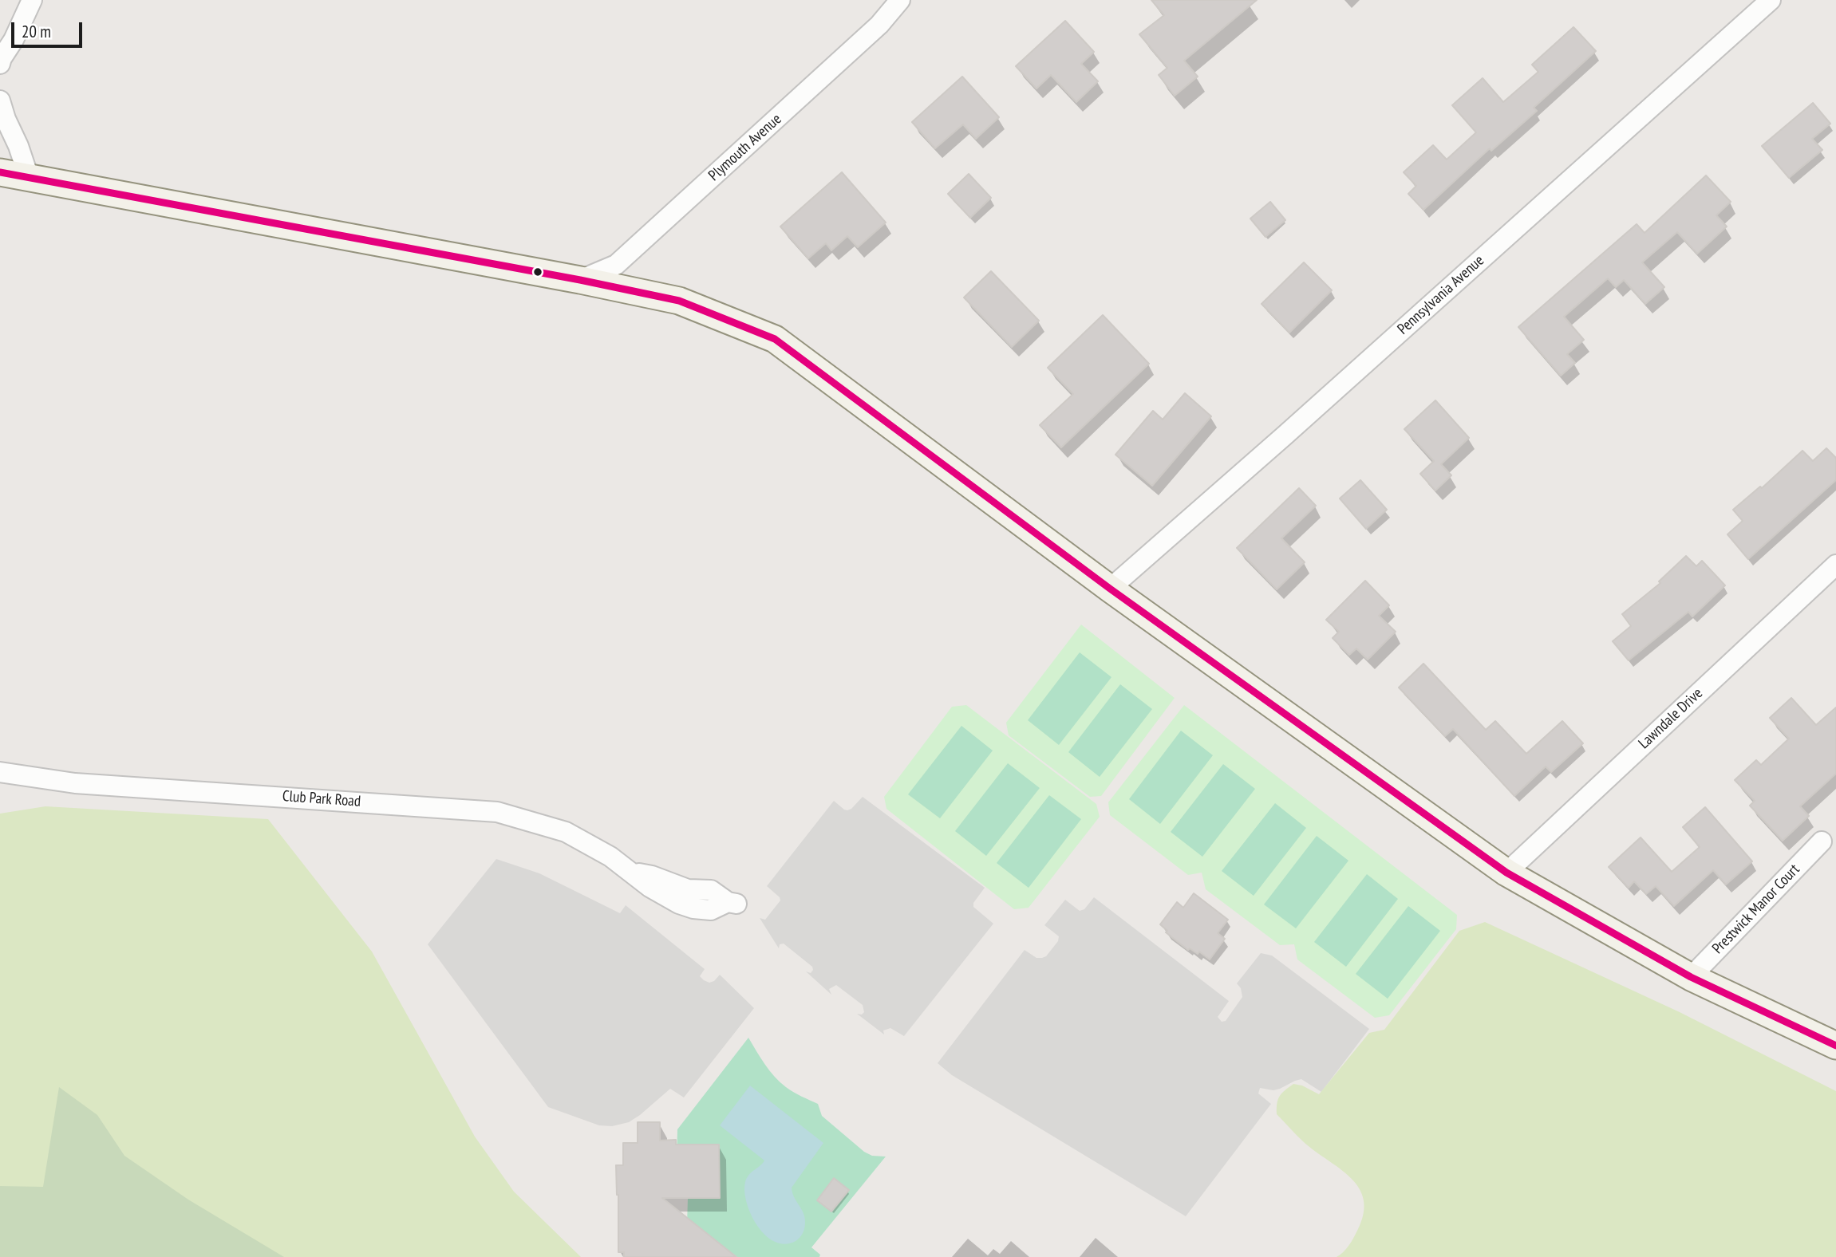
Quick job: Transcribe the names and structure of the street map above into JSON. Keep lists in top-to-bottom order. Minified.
{"streets":{"street":["Plymouth Avenue","Pennsylvania Avenue","Lawndale Drive","Club Park Road","Prestwick Manor Court"]},"scale_bar":"20 m"}
